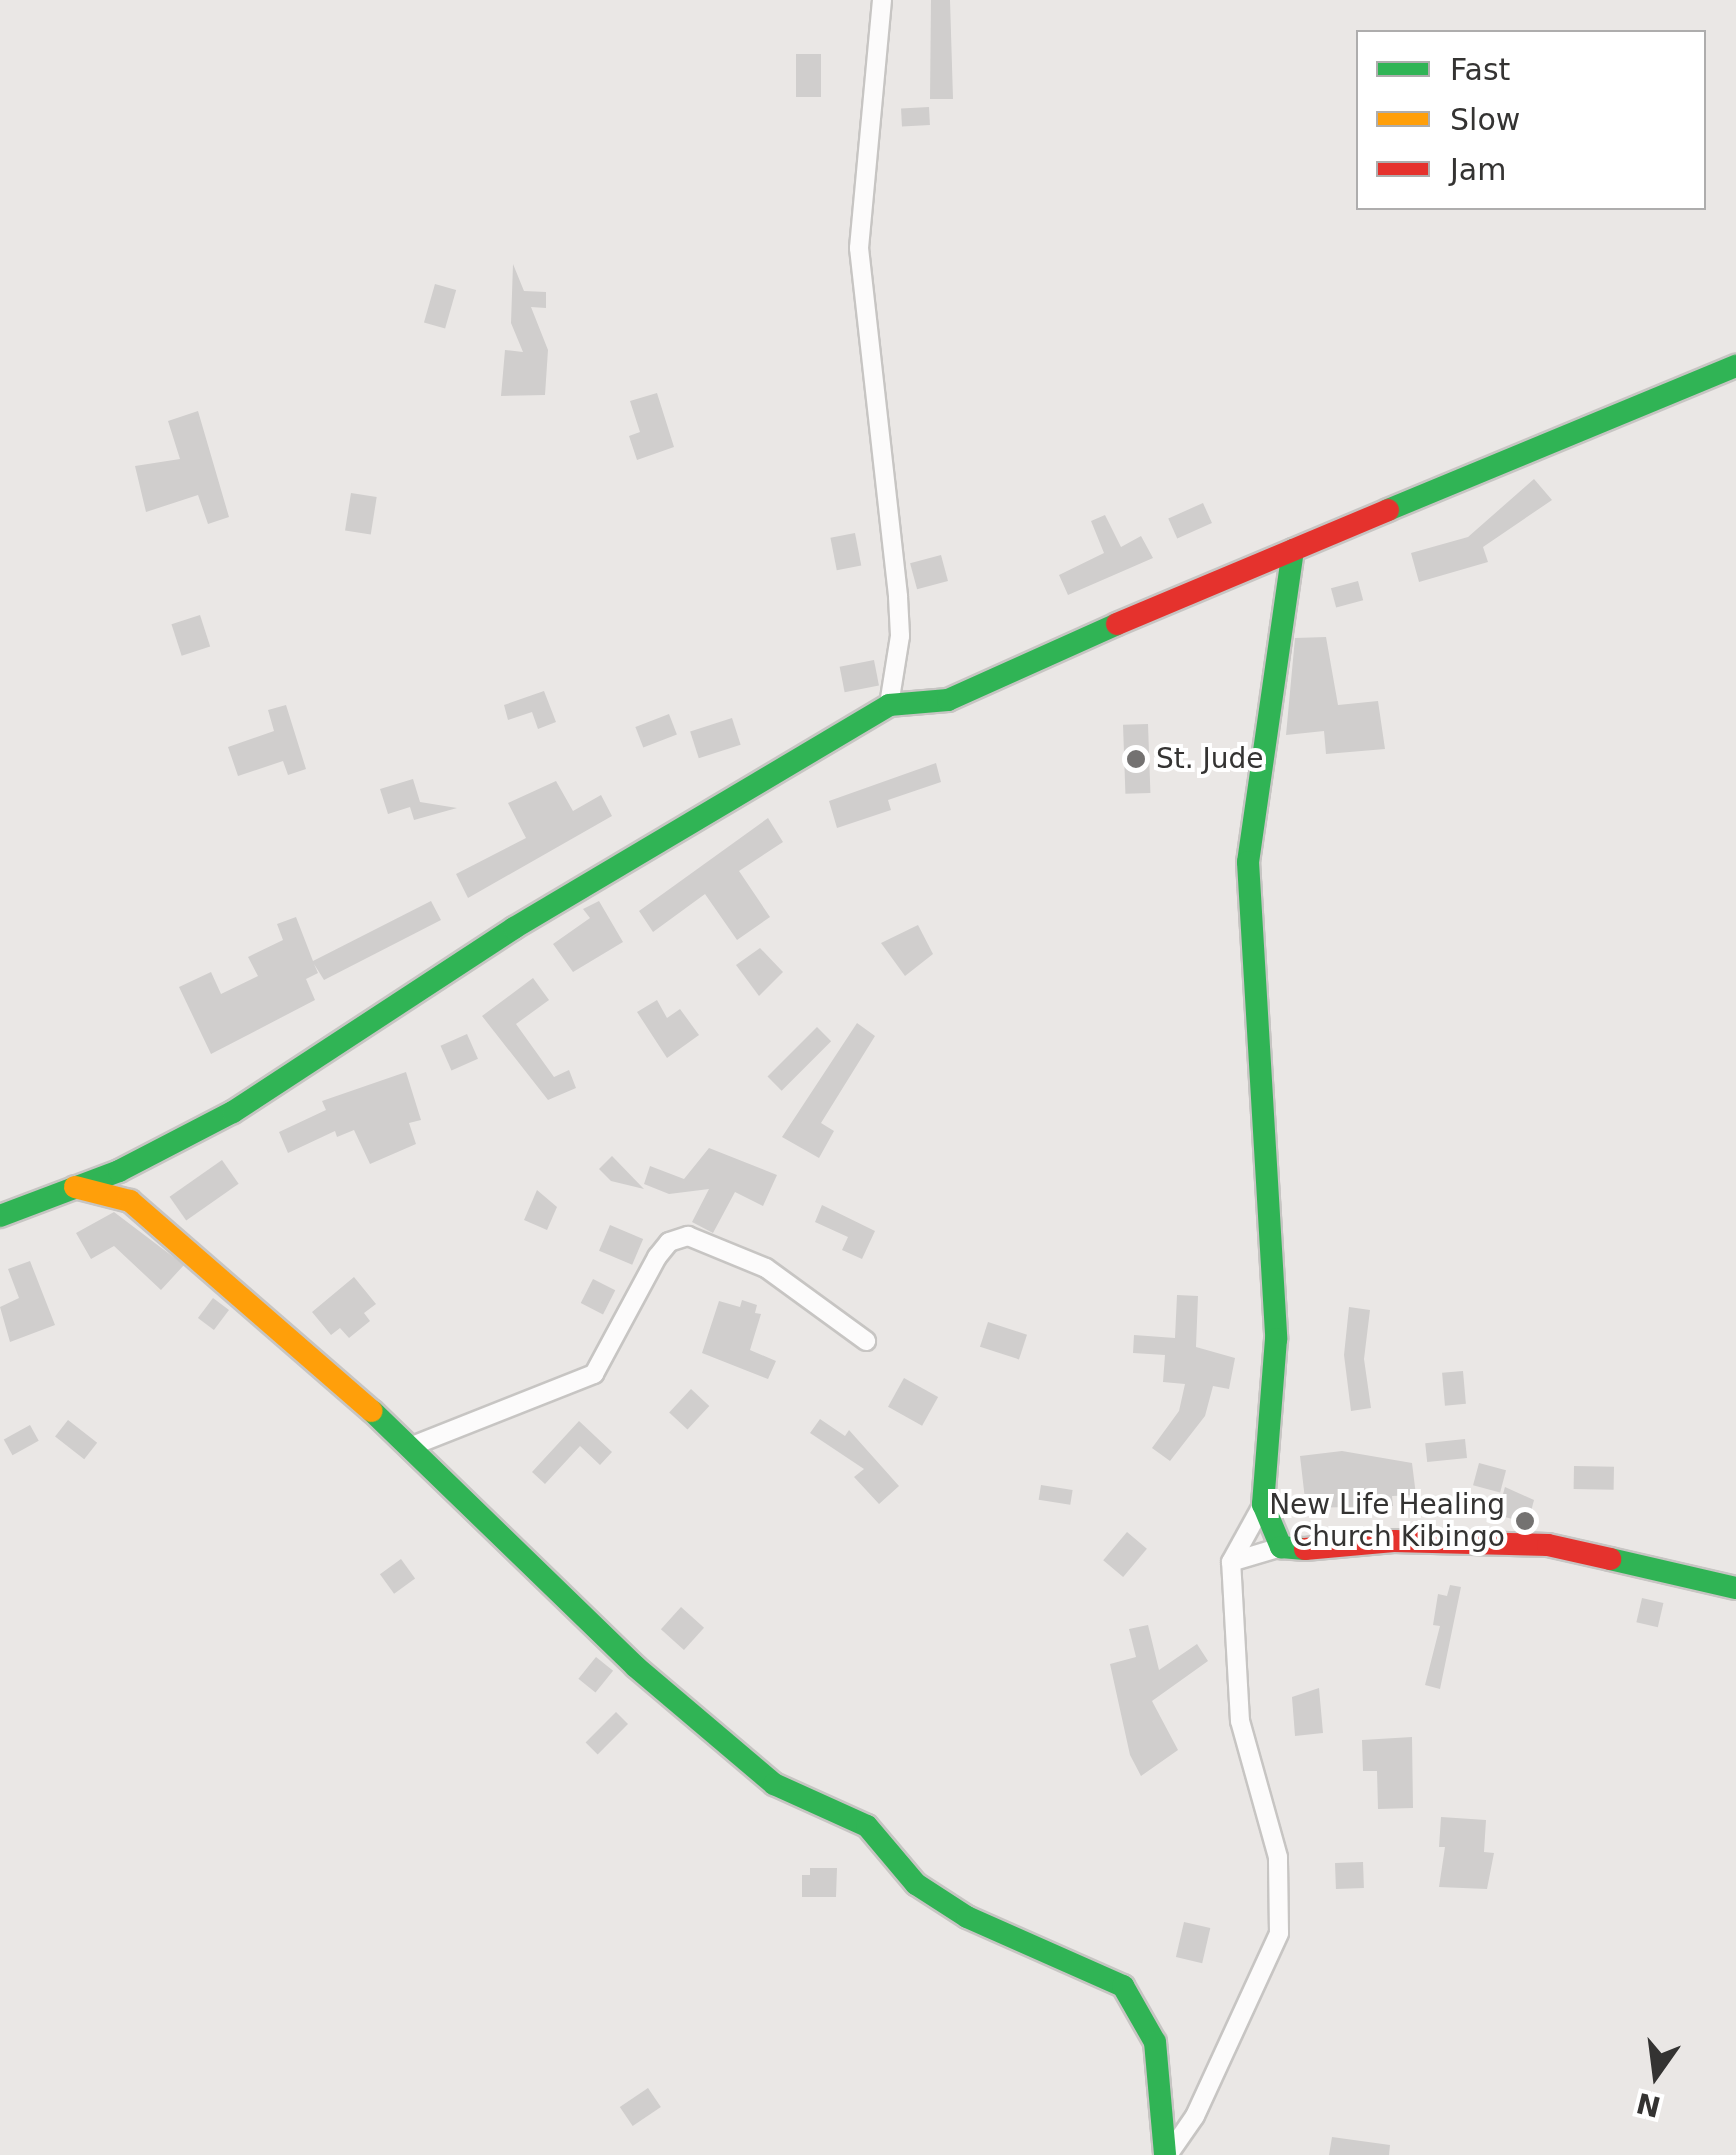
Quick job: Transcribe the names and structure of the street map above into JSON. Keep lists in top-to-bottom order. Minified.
{"places":["St. Jude","New Life Healing Church Kibingo"],"legend":["Fast","Slow","Jam"],"north":"bottom"}
